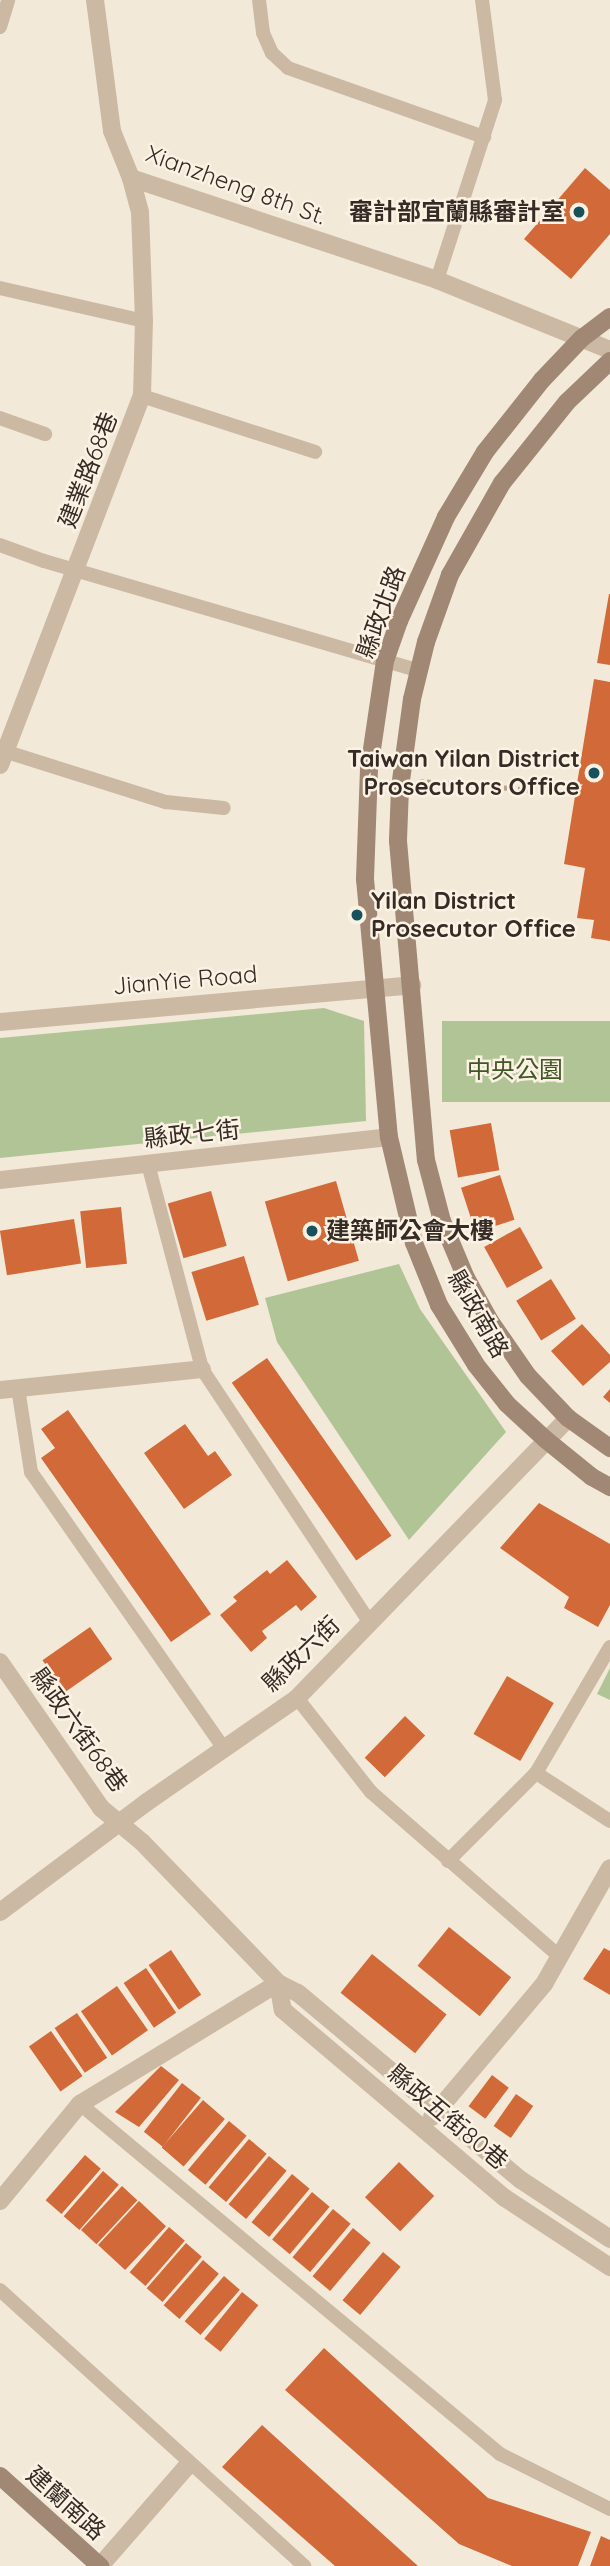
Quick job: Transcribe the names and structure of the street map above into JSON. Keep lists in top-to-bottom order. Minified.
{"streets":{"street":["Xianzheng 8th St.","建業路68巷","縣政北路","JianYie Road","縣政七街","縣政南路","縣政六街","縣政六街68巷","縣政五街80巷","建蘭南路"]},"crossings":[["Xianzheng 8th St.","建業路68巷"],["Xianzheng 8th St.","縣政北路"],["縣政北路","JianYie Road"],["縣政北路","縣政南路"],["JianYie Road","縣政南路"],["縣政七街","縣政南路"],["縣政南路","縣政六街"],["縣政六街","縣政六街68巷"],["縣政六街","縣政五街80巷"],["縣政六街68巷","縣政五街80巷"]],"parks":["中央公園"],"places":["審計部宜蘭縣審計室","Taiwan Yilan District Prosecutors Office","Yilan District Prosecutor Office","建築師公會大樓"]}
